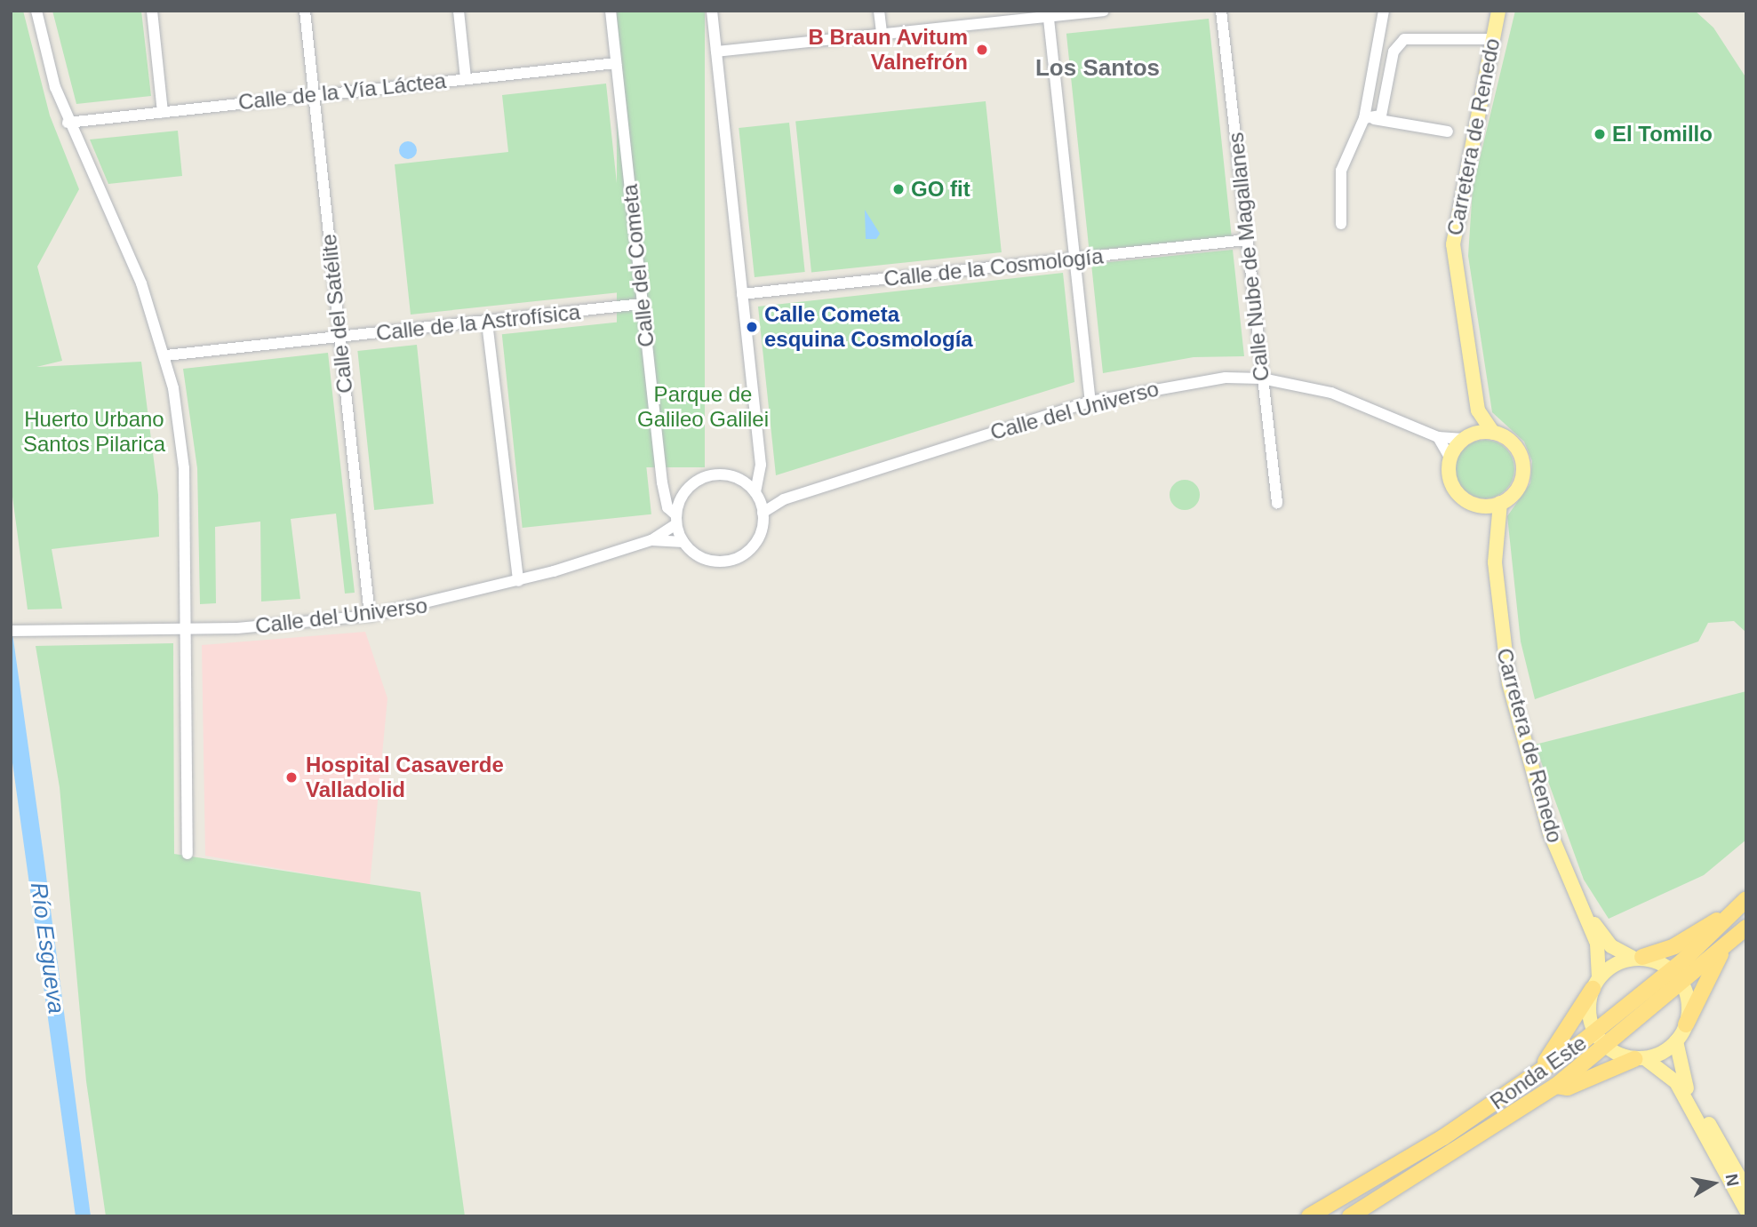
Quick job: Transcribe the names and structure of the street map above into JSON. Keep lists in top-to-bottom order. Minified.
{"streets":{"highway":["Ronda Este"],"main road":["Carretera de Renedo"],"street":["Calle de la Vía Láctea","Calle Nube de Magallanes","Calle del Cometa","Calle de la Cosmología","Calle del Satélite","Calle de la Astrofísica","Calle del Universo"]},"crossings":[["Calle de la Vía Láctea","Calle del Cometa"],["Calle de la Vía Láctea","Calle del Satélite"],["Carretera de Renedo","Calle del Universo"],["Carretera de Renedo","Ronda Este"],["Calle Nube de Magallanes","Calle de la Cosmología"],["Calle Nube de Magallanes","Calle del Universo"],["Calle del Cometa","Calle de la Astrofísica"],["Calle del Cometa","Calle del Universo"],["Calle del Satélite","Calle de la Astrofísica"],["Calle del Satélite","Calle del Universo"]],"districts":["Los Santos"],"water":["Río Esgueva"],"parks":["Parque de Galileo Galilei","Huerto Urbano Santos Pilarica"],"places":["B Braun Avitum Valnefrón","El Tomillo","GO fit","Calle Cometa esquina Cosmología","Hospital Casaverde Valladolid"],"north":"right"}
